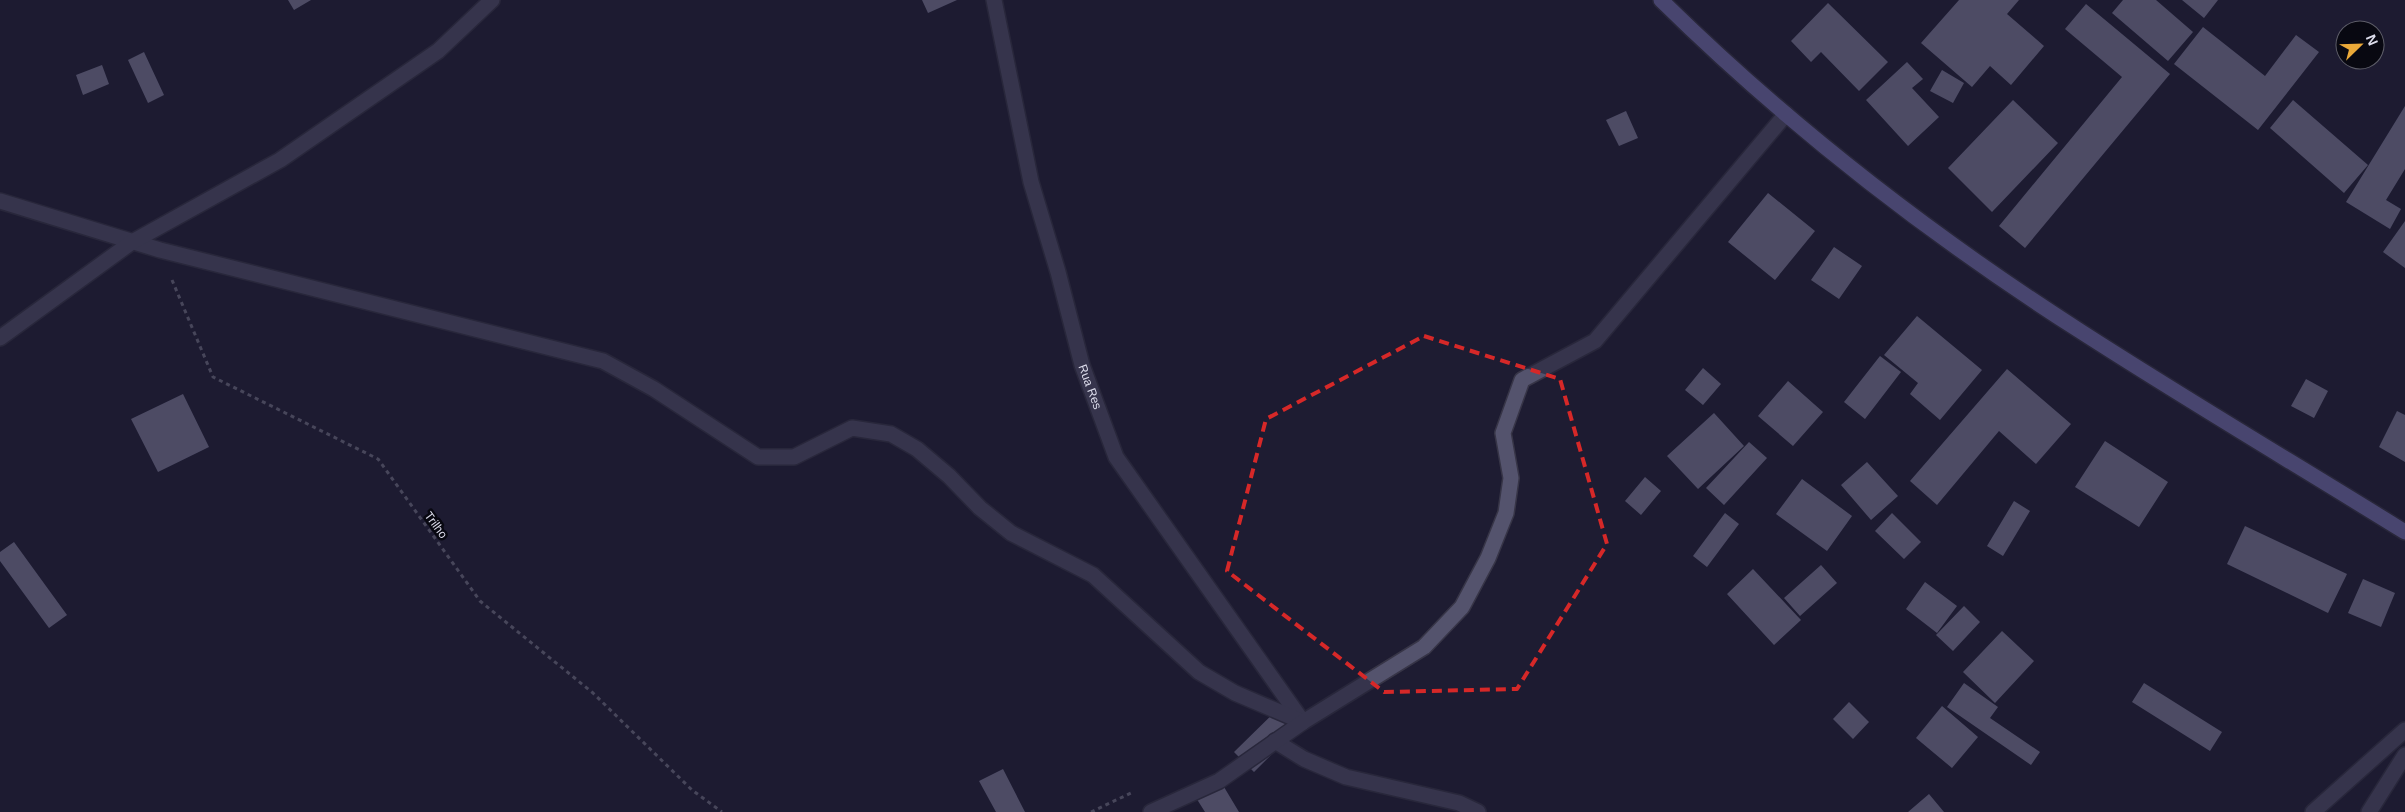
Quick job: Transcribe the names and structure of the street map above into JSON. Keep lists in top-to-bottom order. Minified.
{"streets":{"street":["Rua Res"],"path":["Trilho"]},"north":"top right"}
